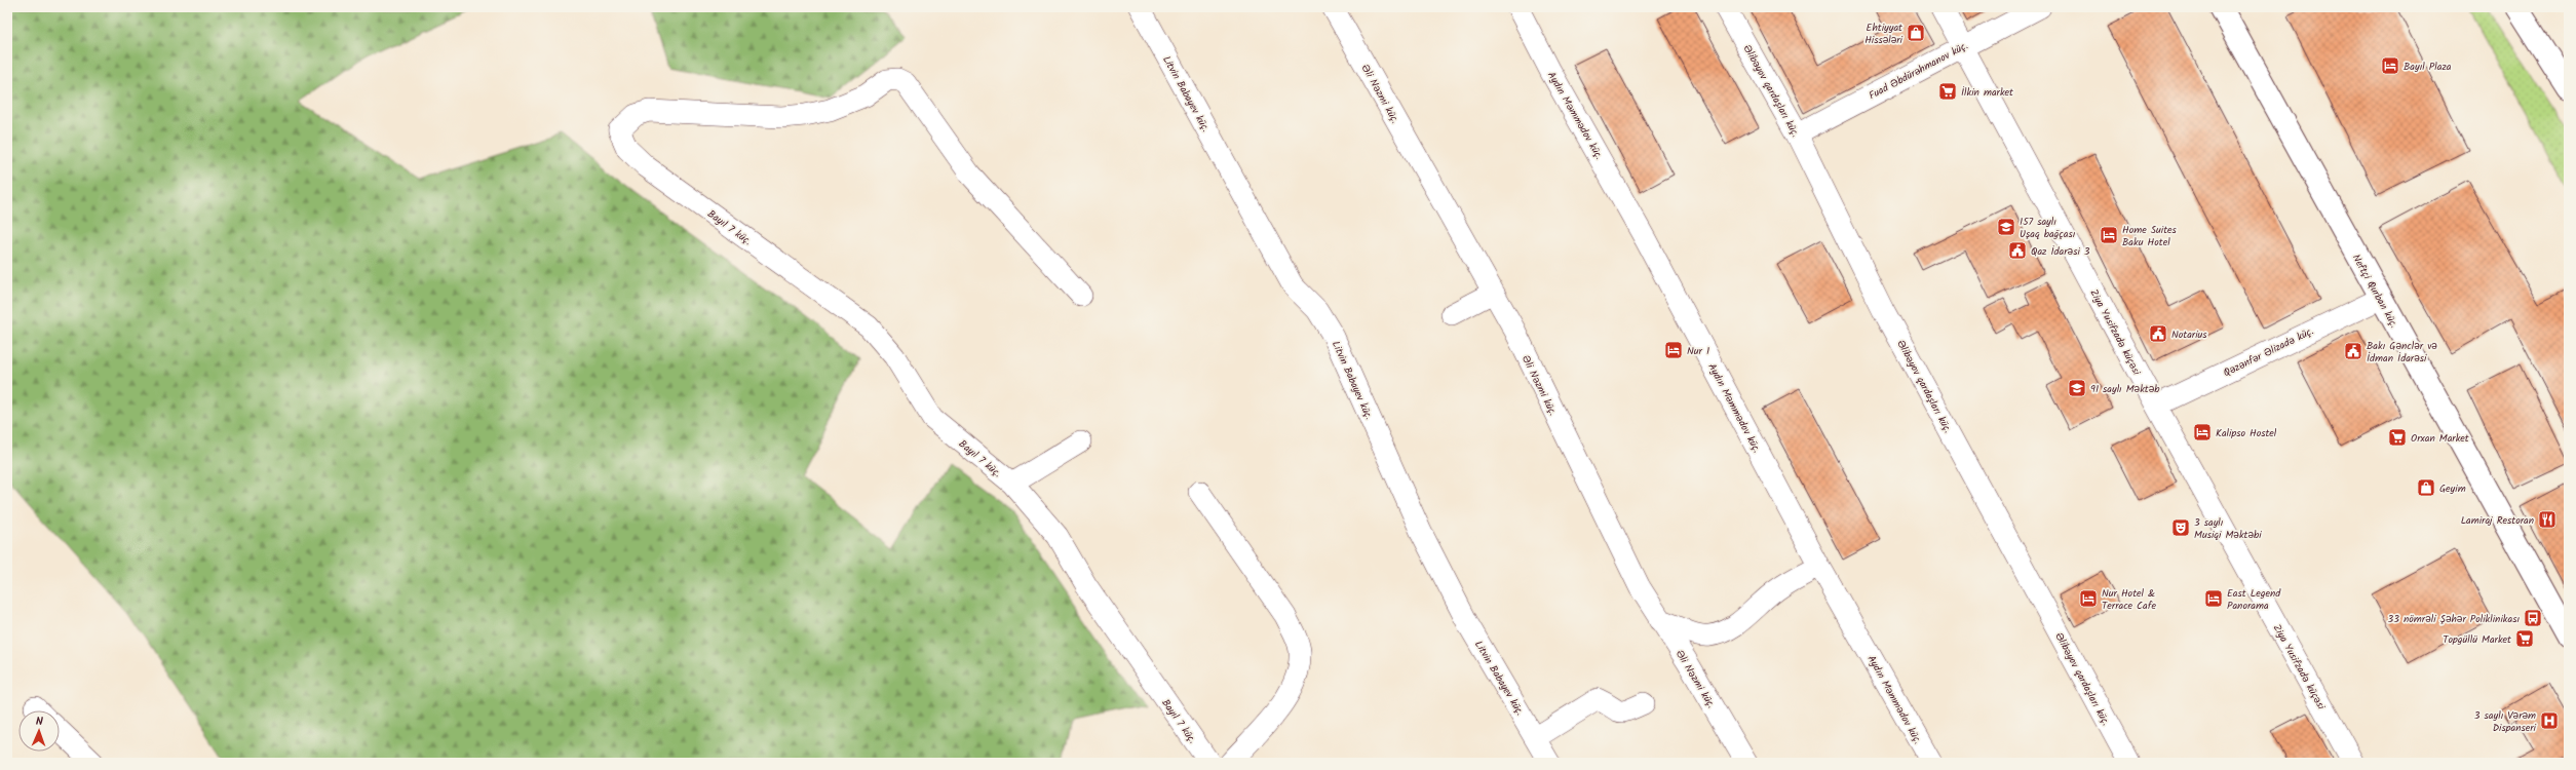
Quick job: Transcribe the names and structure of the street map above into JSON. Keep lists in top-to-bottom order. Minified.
{"streets":{"main road":["Neftçi Qurban küç."],"street":["Fuad Əbdürəhmanov küç.","Əlibəyov qardaşları küç.","Litvin Babayev küç.","Əli Nəzmi küç.","Aydın Məmmədov küç.","Bayıl 7 küç.","Ziya Yusifzadə küçəsi","Qəzənfər Əlizadə küç."]},"crossings":[["Fuad Əbdürəhmanov küç.","Əlibəyov qardaşları küç."],["Fuad Əbdürəhmanov küç.","Ziya Yusifzadə küçəsi"],["Neftçi Qurban küç.","Qəzənfər Əlizadə küç."],["Ziya Yusifzadə küçəsi","Qəzənfər Əlizadə küç."]],"places":{"shop":["Ehtiyyat Hissələri","Geyim"],"hotel":["Bayıl Plaza","Home Suites Baku Hotel","Nur 1","Kalipso Hostel","Nur Hotel & Terrace Cafe","East Legend Panorama"],"supermarket":["İlkin market","Orxan Market","Topgüllü Market"],"school or university":["157 saylı Uşaq bağçası","91 saylı Məktəb"],"public building":["Qaz İdarəsi 3","Notarius","Bakı Gənclər və İdman İdarəsi"],"restaurant":["Lamiraj Restoran"],"theatre":["3 saylı Musiqi Məktəbi"],"bus stop":["33 nömrəli Şəhər Poliklinikası"],"hospital":["3 saylı Vərəm Dispanseri"]},"north":"top"}
